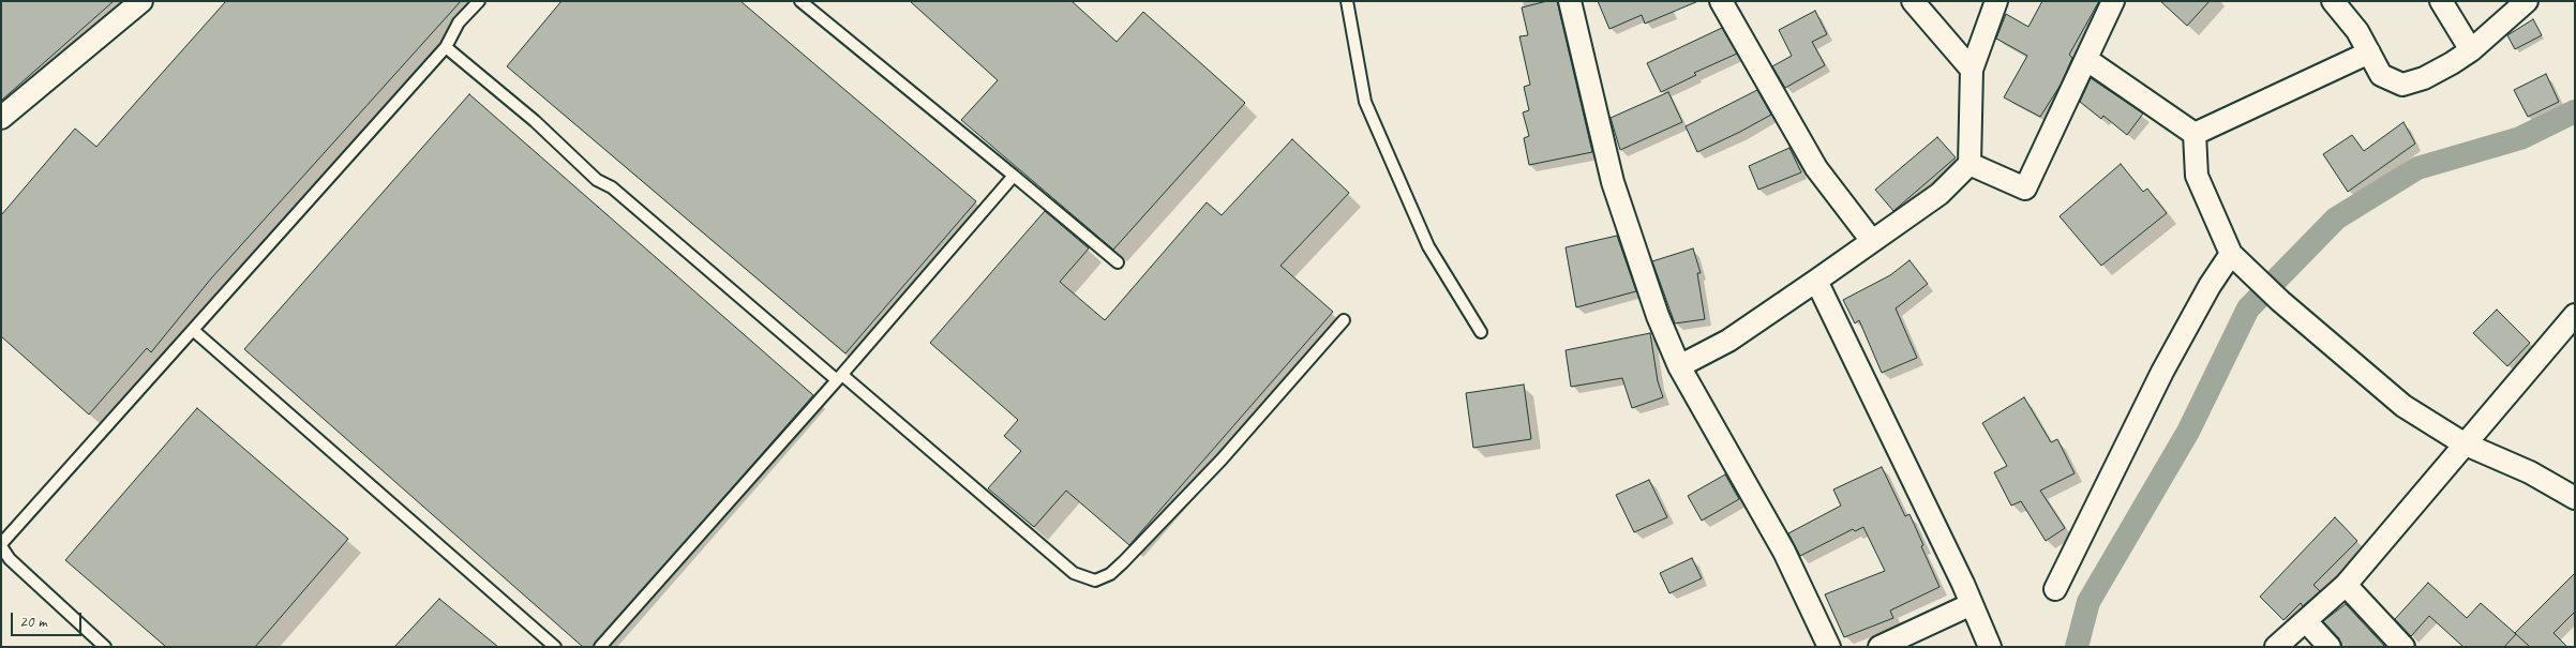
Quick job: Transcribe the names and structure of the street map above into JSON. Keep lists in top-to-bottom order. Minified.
{"scale_bar":"20 m"}
